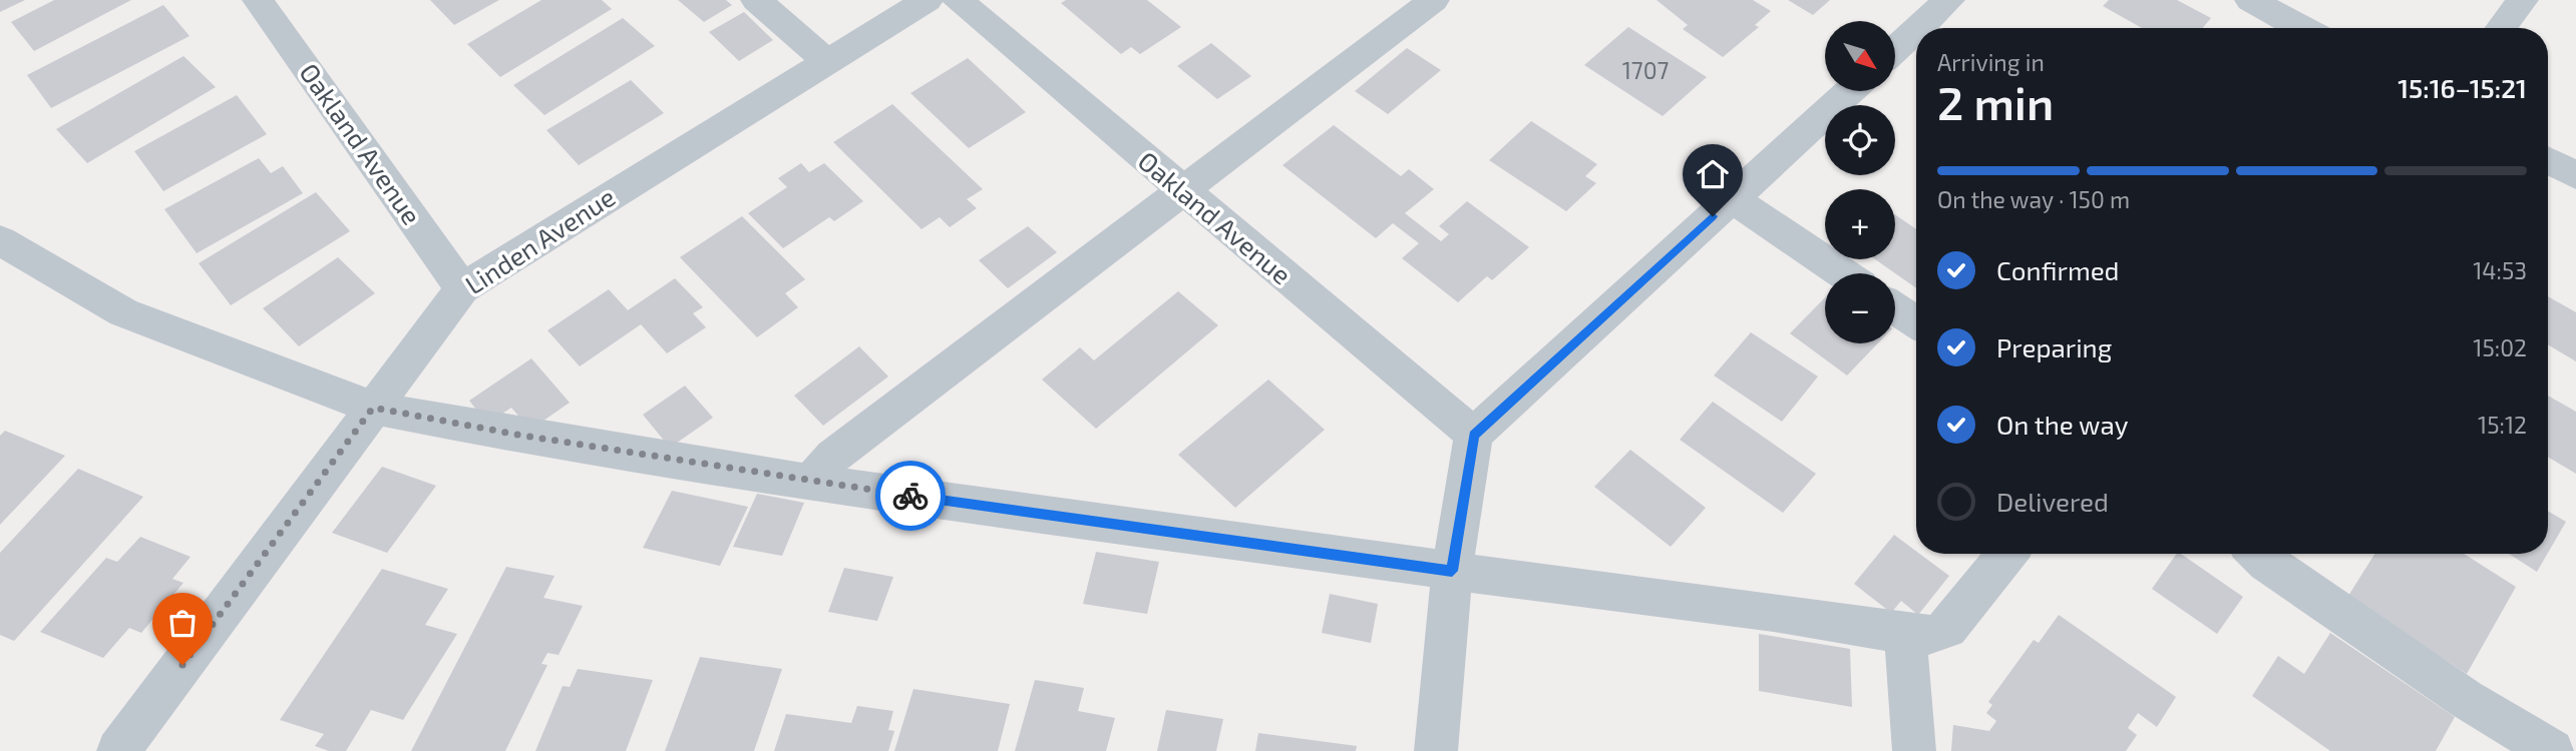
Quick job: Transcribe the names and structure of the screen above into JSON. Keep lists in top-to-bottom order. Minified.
{"streets":{"street":["Oakland Avenue","Linden Avenue"]},"crossings":[["Oakland Avenue","Linden Avenue"]],"house_numbers":["1707"],"north":"bottom right","page":{"map_buttons":["+","−"],"heading":["2 min","Arriving in","15:16–15:21"],"bar":"On the way · 150 m","list":[["Confirmed","14:53"],["Preparing","15:02"],["On the way","15:12"],"Delivered"]}}
